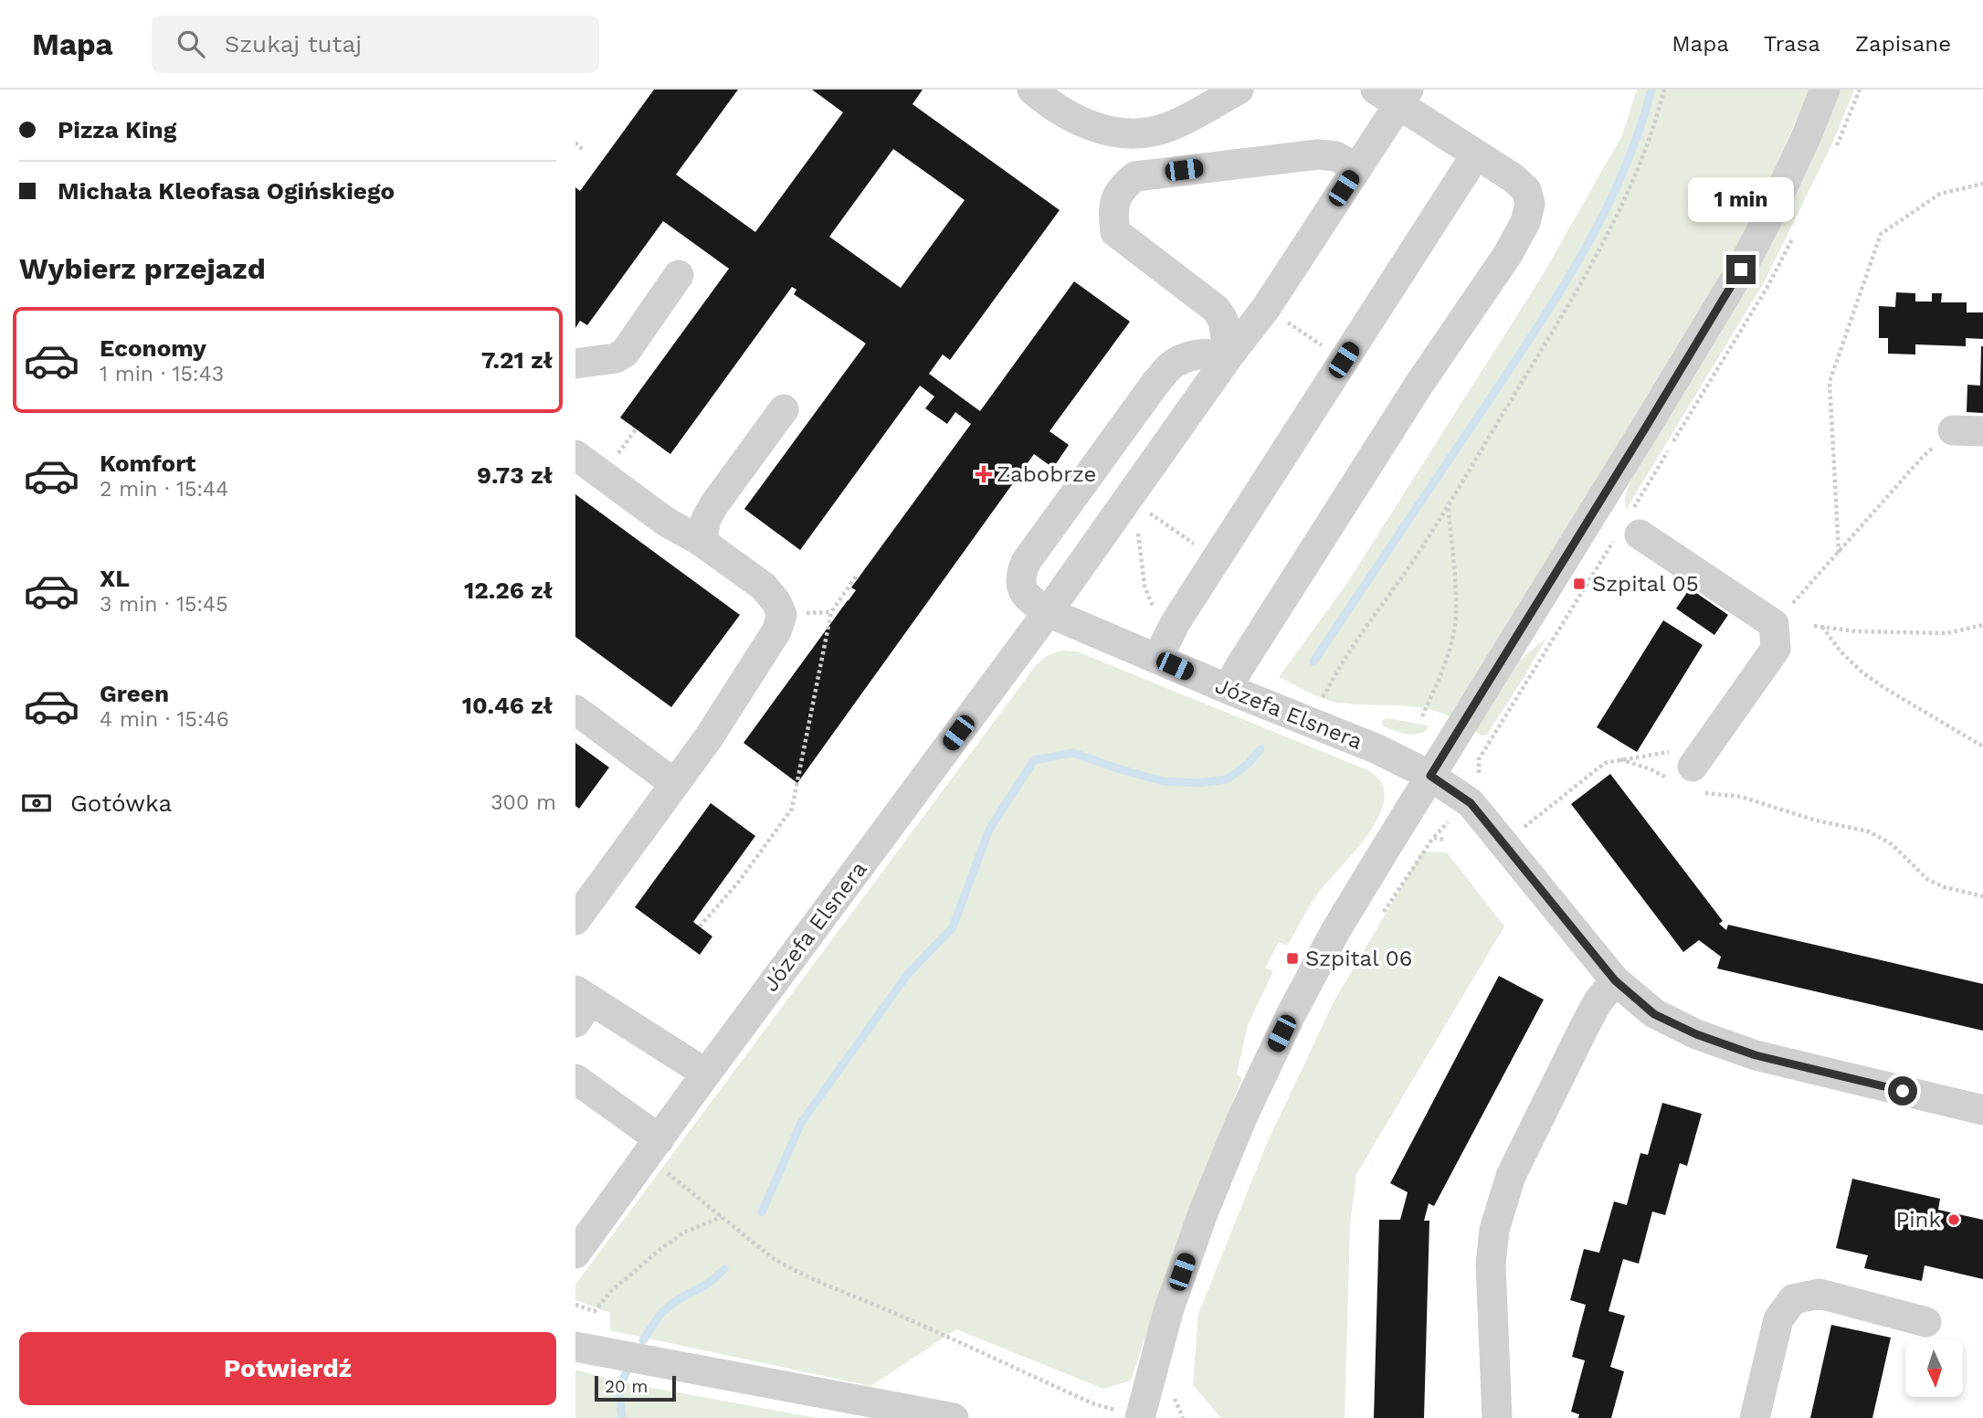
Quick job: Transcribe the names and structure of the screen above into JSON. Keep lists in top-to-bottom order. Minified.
{"streets":{"street":["Józefa Elsnera"]},"places":{"health":["Zabobrze"],"transit":["Szpital 05","Szpital 06"],"other":["Pink"]},"scale_bar":"20 m","north":"bottom","page":{"header":"Mapa","search":"Szukaj tutaj","nav":["Mapa","Trasa","Zapisane"],"banner":["Pizza King","Michała Kleofasa Ogińskiego"],"bubble":"1 min","heading":"Wybierz przejazd","list":[{"name":"Economy","note":"1 min · 15:43","value":"7.21 zł"},{"name":"Komfort","note":"2 min · 15:44","value":"9.73 zł"},{"name":"XL","note":"3 min · 15:45","value":"12.26 zł"},{"name":"Green","note":"4 min · 15:46","value":"10.46 zł"}],"pay":["Gotówka","300 m"],"buttons":"Potwierdź","scale":"20 m"}}
